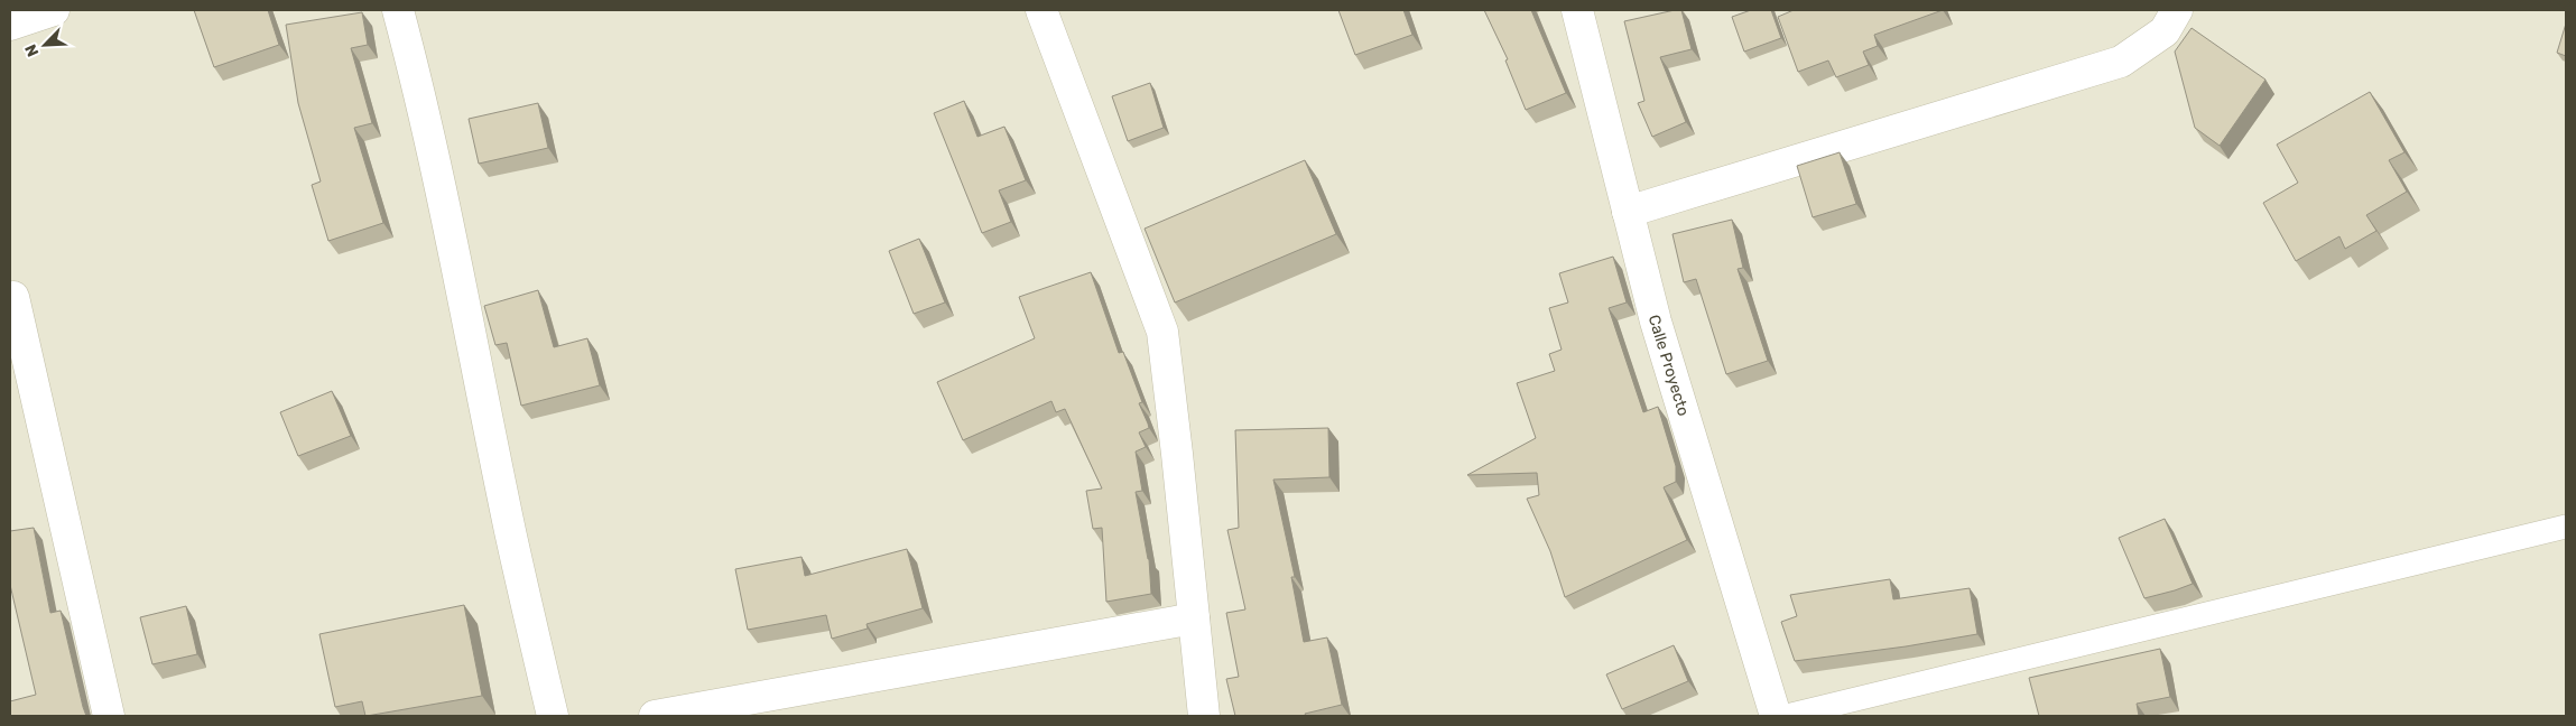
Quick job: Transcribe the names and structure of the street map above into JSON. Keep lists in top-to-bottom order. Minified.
{"streets":{"street":["Calle Proyecto"]},"north":"bottom left"}
